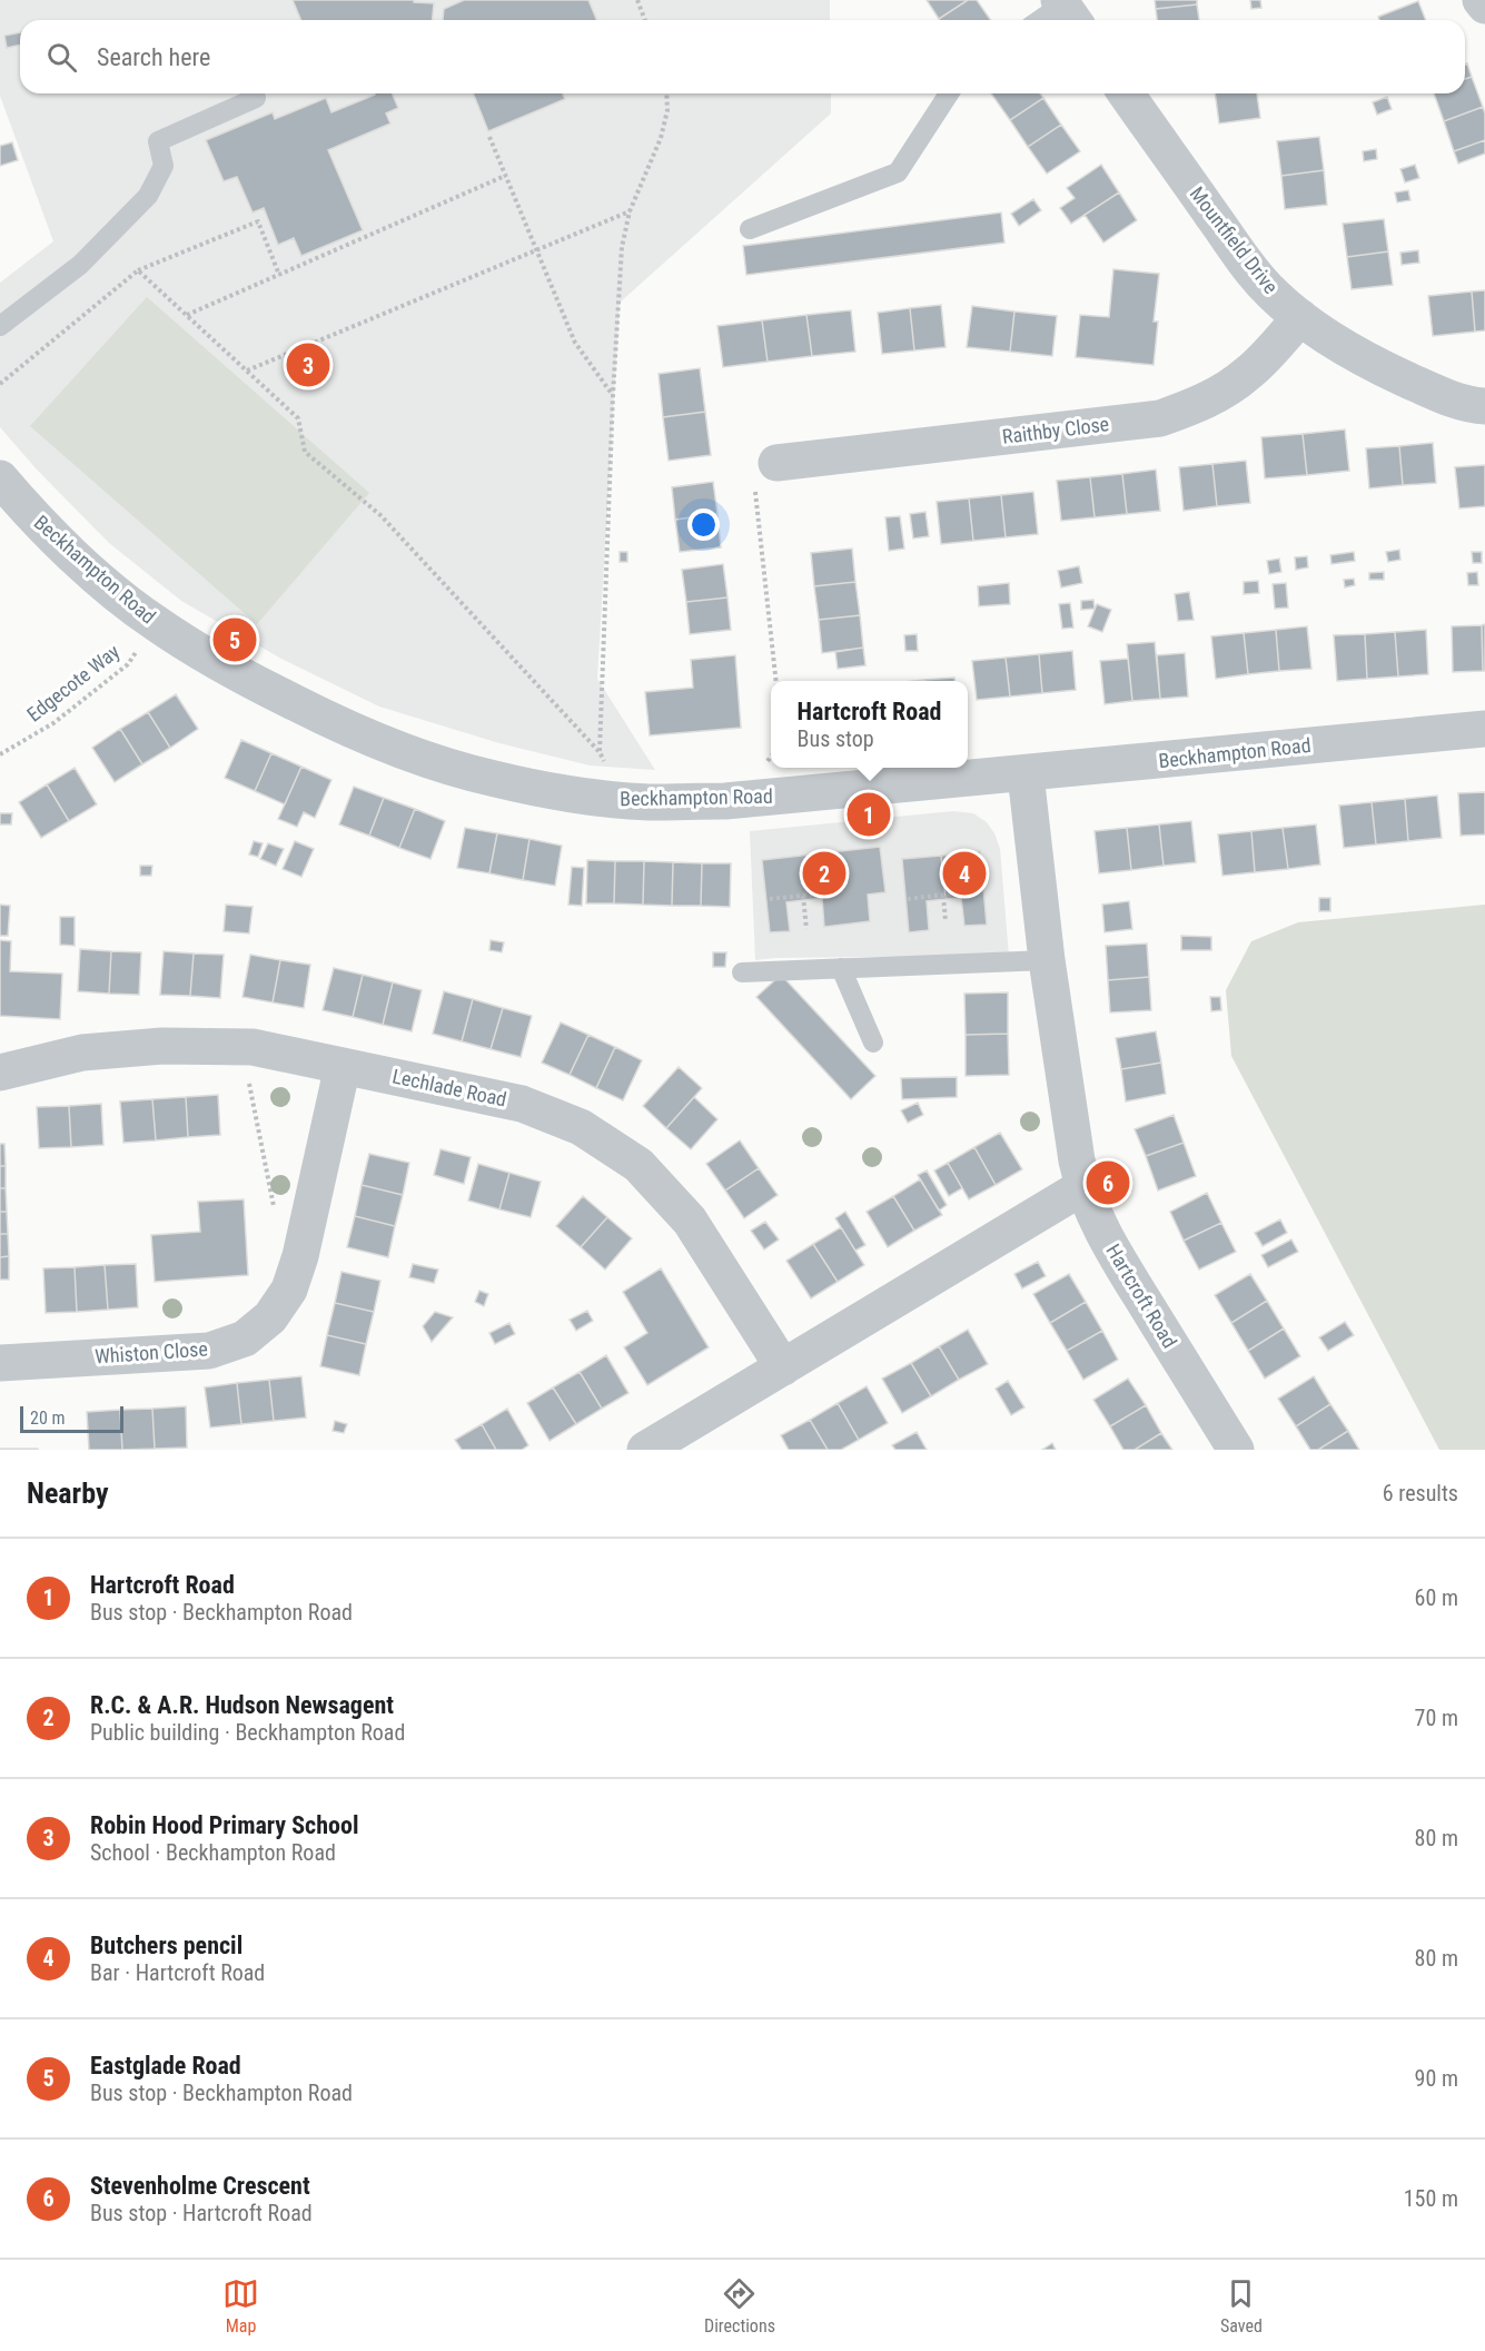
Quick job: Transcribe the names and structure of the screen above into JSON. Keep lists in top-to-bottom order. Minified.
{"streets":{"street":["Mountfield Drive","Raithby Close","Beckhampton Road","Lechlade Road","Hartcroft Road","Whiston Close"],"path":["Edgecote Way"]},"crossings":[["Mountfield Drive","Raithby Close"],["Beckhampton Road","Edgecote Way"],["Beckhampton Road","Hartcroft Road"],["Lechlade Road","Whiston Close"]],"scale_bar":"20 m","page":{"search":"Search here","pins":["3","5","1","2","4","6"],"popup":["Hartcroft Road","Bus stop"],"scale":"20 m","heading":["Nearby","6 results"],"list":[{"mark":"1","name":"Hartcroft Road","note":"Bus stop · Beckhampton Road","value":"60 m"},{"mark":"2","name":"R.C. & A.R. Hudson Newsagent","note":"Public building · Beckhampton Road","value":"70 m"},{"mark":"3","name":"Robin Hood Primary School","note":"School · Beckhampton Road","value":"80 m"},{"mark":"4","name":"Butchers pencil","note":"Bar · Hartcroft Road","value":"80 m"},{"mark":"5","name":"Eastglade Road","note":"Bus stop · Beckhampton Road","value":"90 m"},{"mark":"6","name":"Stevenholme Crescent","note":"Bus stop · Hartcroft Road","value":"150 m"}],"nav":["Map","Directions","Saved"]}}
